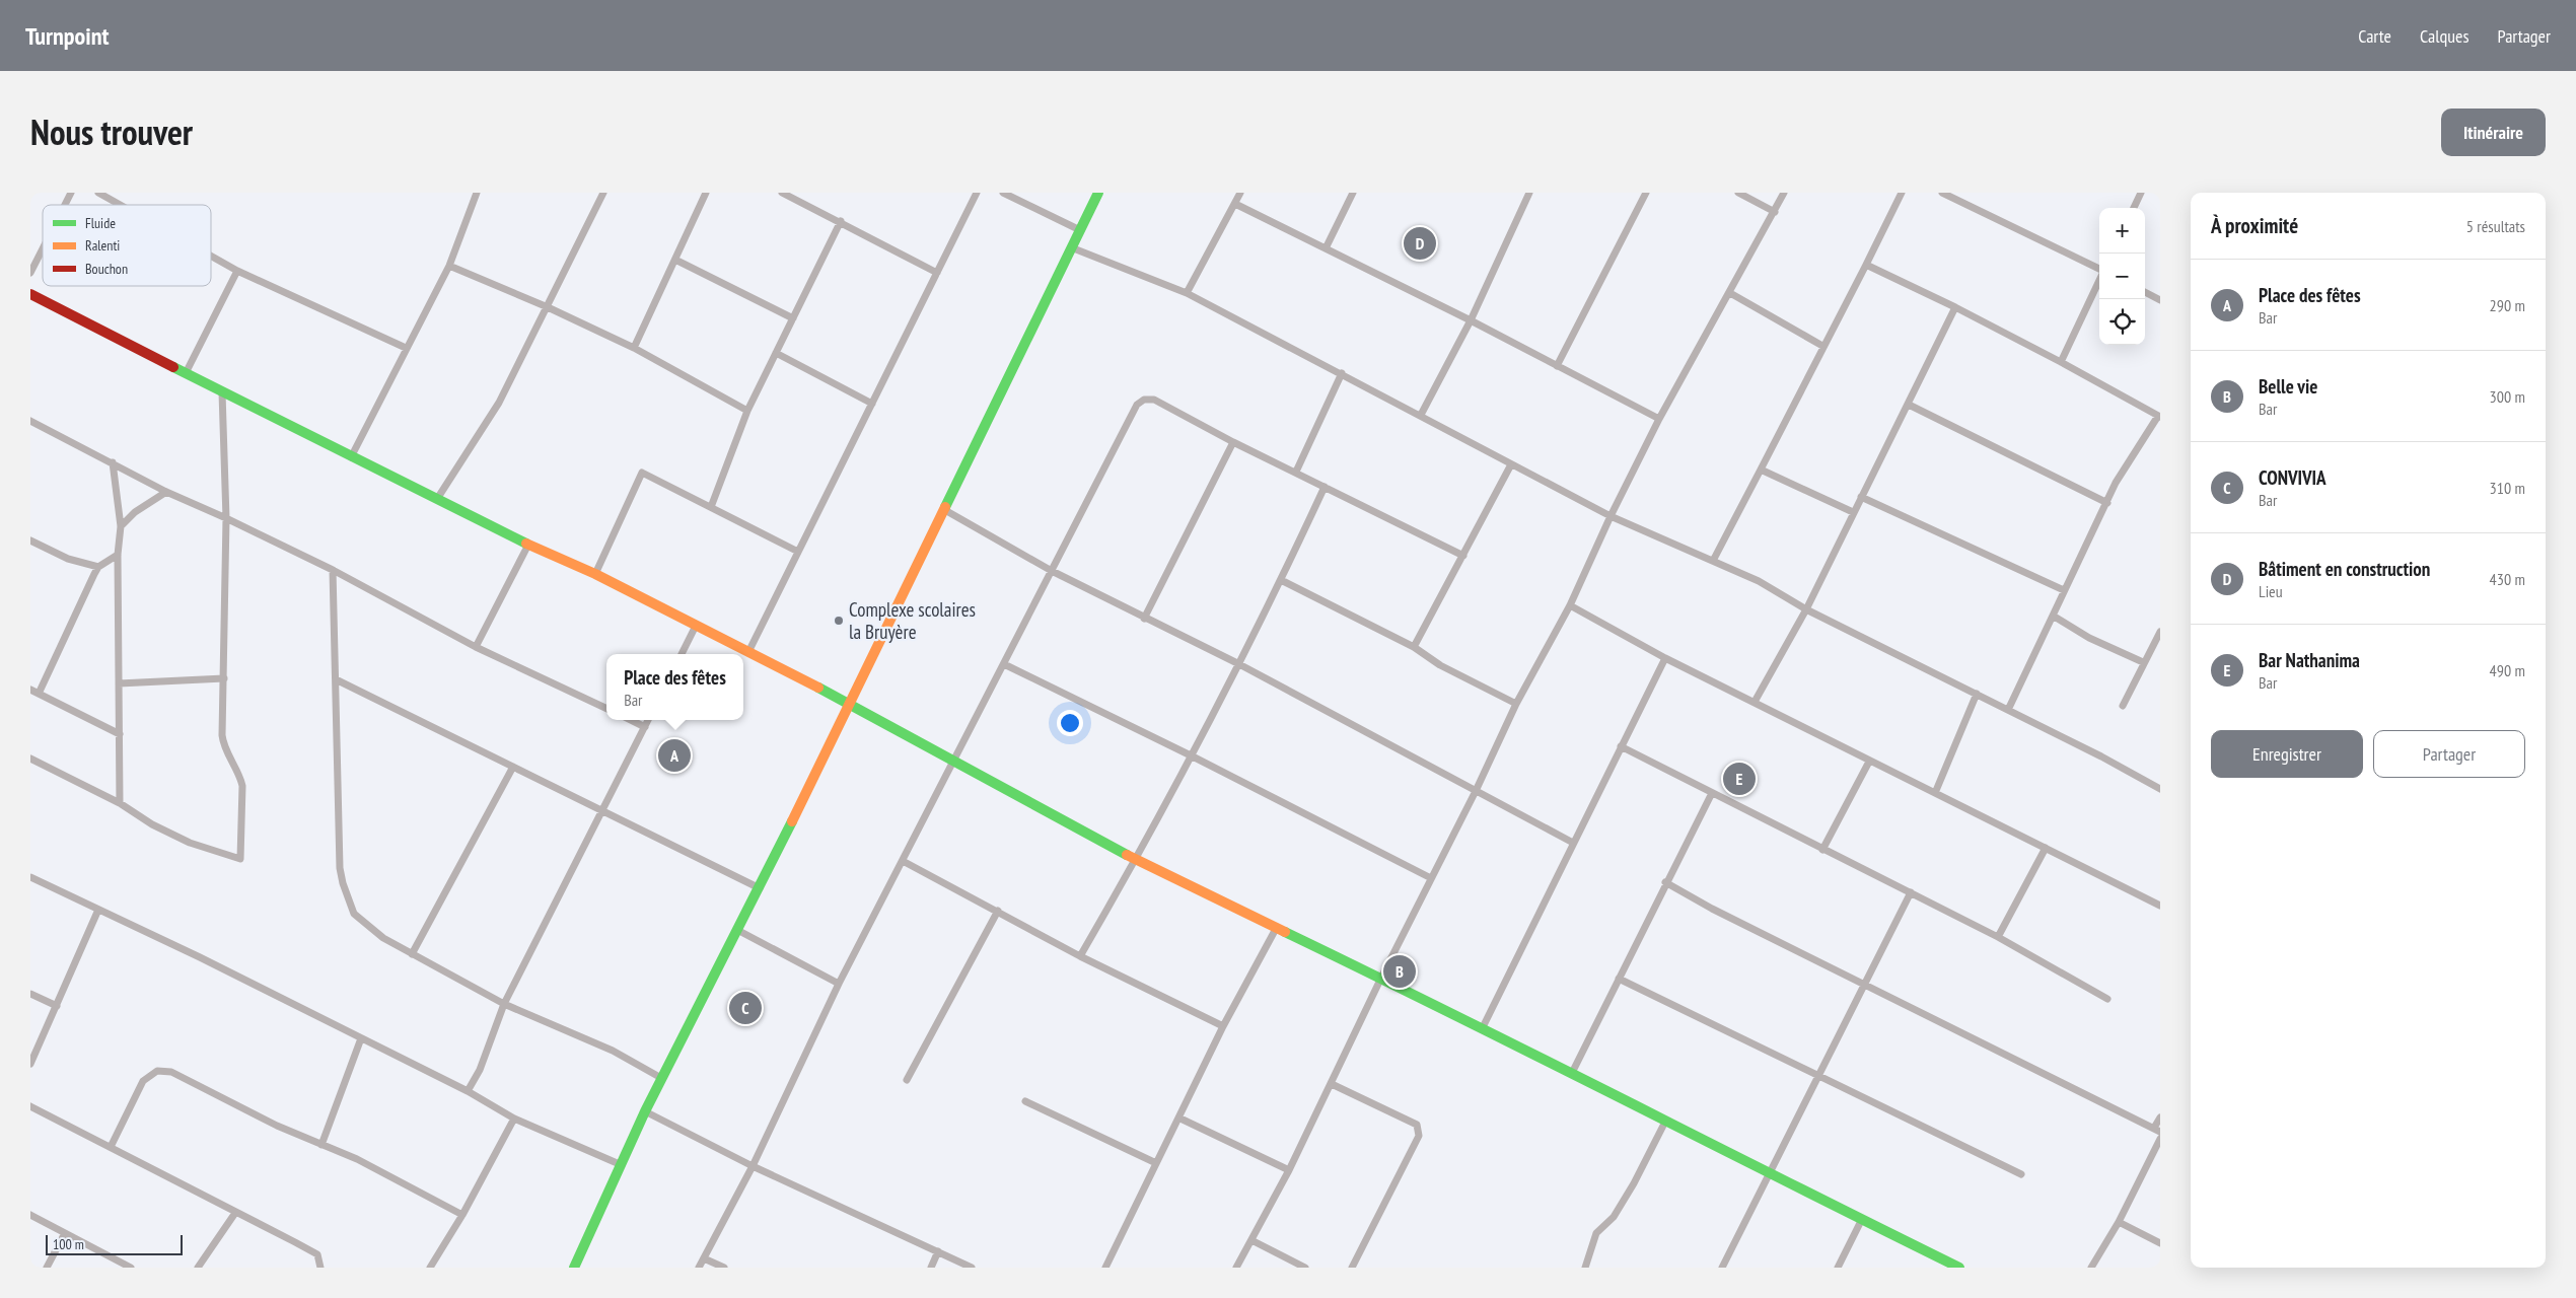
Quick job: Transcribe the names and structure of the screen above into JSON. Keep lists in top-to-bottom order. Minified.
{"places":["Complexe scolaires la Bruyère"],"legend":["Fluide","Ralenti","Bouchon"],"scale_bar":"100 m","page":{"header":"Turnpoint","nav":["Carte","Calques","Partager"],"title":"Nous trouver","buttons":["Itinéraire",["Enregistrer","Partager"]],"heading":["À proximité","5 résultats"],"map_buttons":["+","−"],"pins":["D","A","E","B","C"],"list":[{"mark":"A","name":"Place des fêtes","note":"Bar","value":"290 m"},{"mark":"B","name":"Belle vie","note":"Bar","value":"300 m"},{"mark":"C","name":"CONVIVIA","note":"Bar","value":"310 m"},{"mark":"D","name":"Bâtiment en construction","note":"Lieu","value":"430 m"},{"mark":"E","name":"Bar Nathanima","note":"Bar","value":"490 m"}],"popup":["Place des fêtes","Bar"],"scale":"100 m"}}
